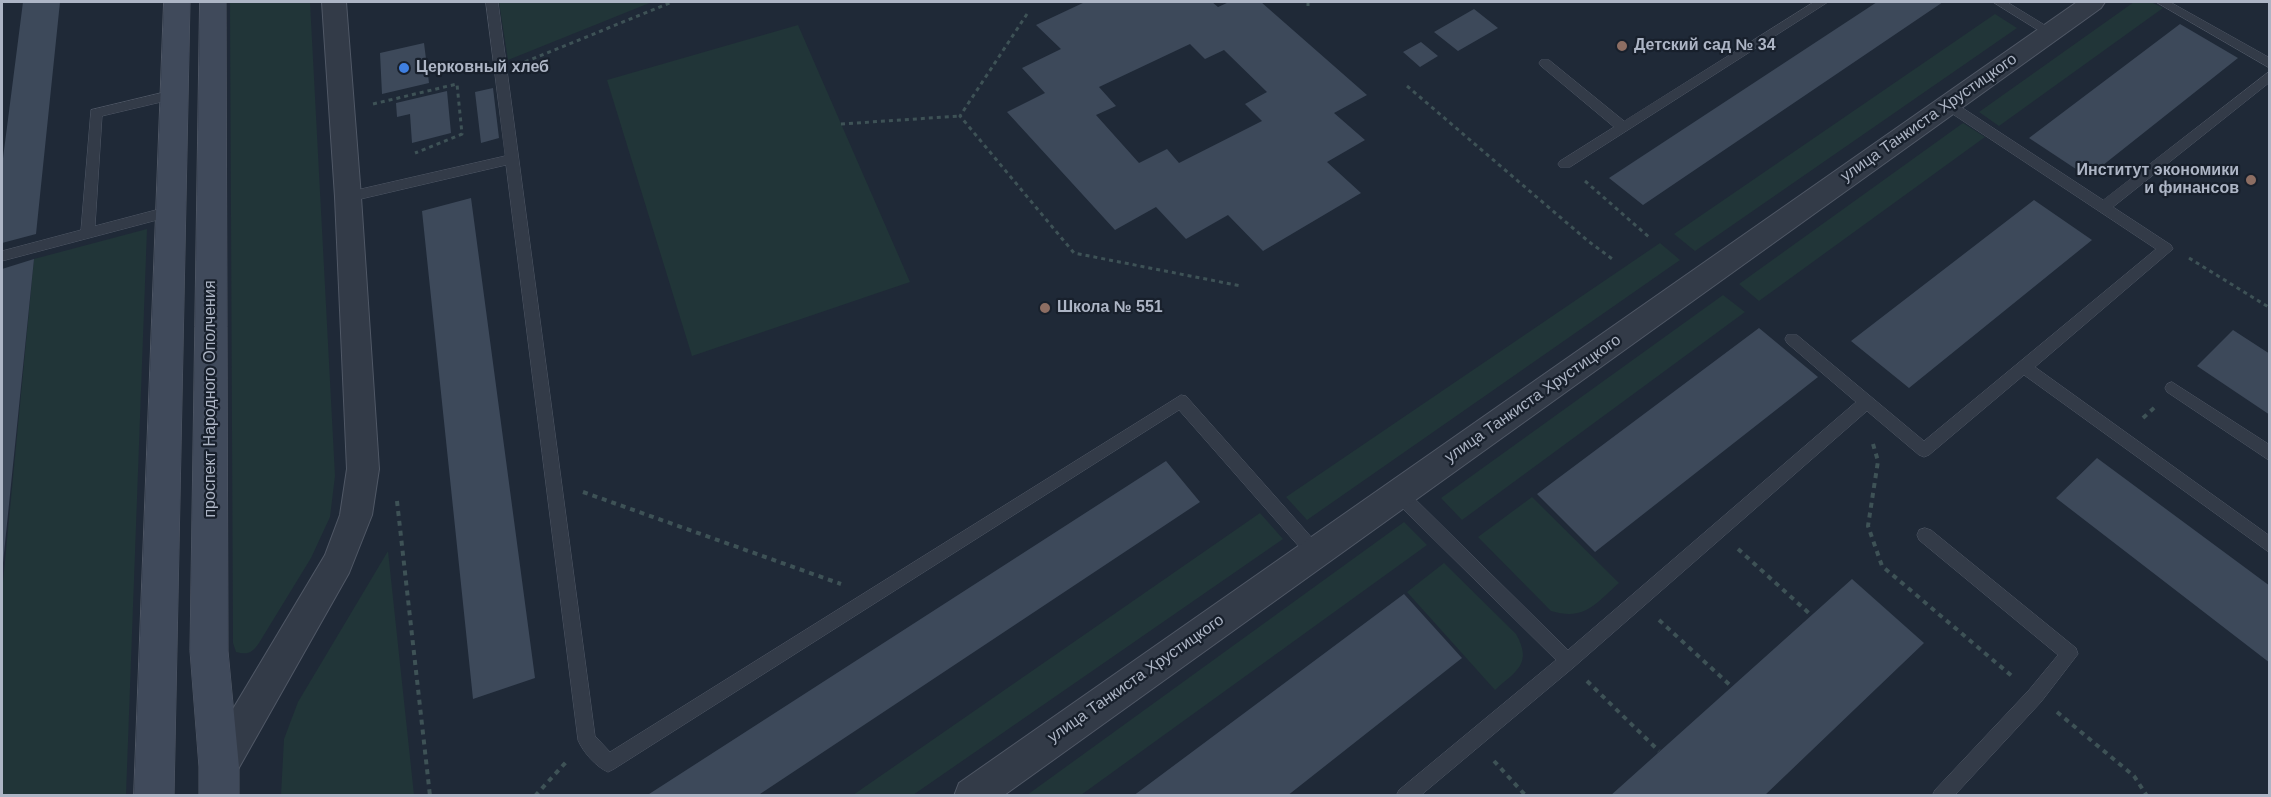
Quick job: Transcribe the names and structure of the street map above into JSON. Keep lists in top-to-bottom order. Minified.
{"streets":{"main road":["проспект Народного Ополчения"],"street":["улица Танкиста Хрустицкого"]},"places":["Детский сад № 34","Церковный хлеб","Институт экономики и финансов","Школа № 551"]}
